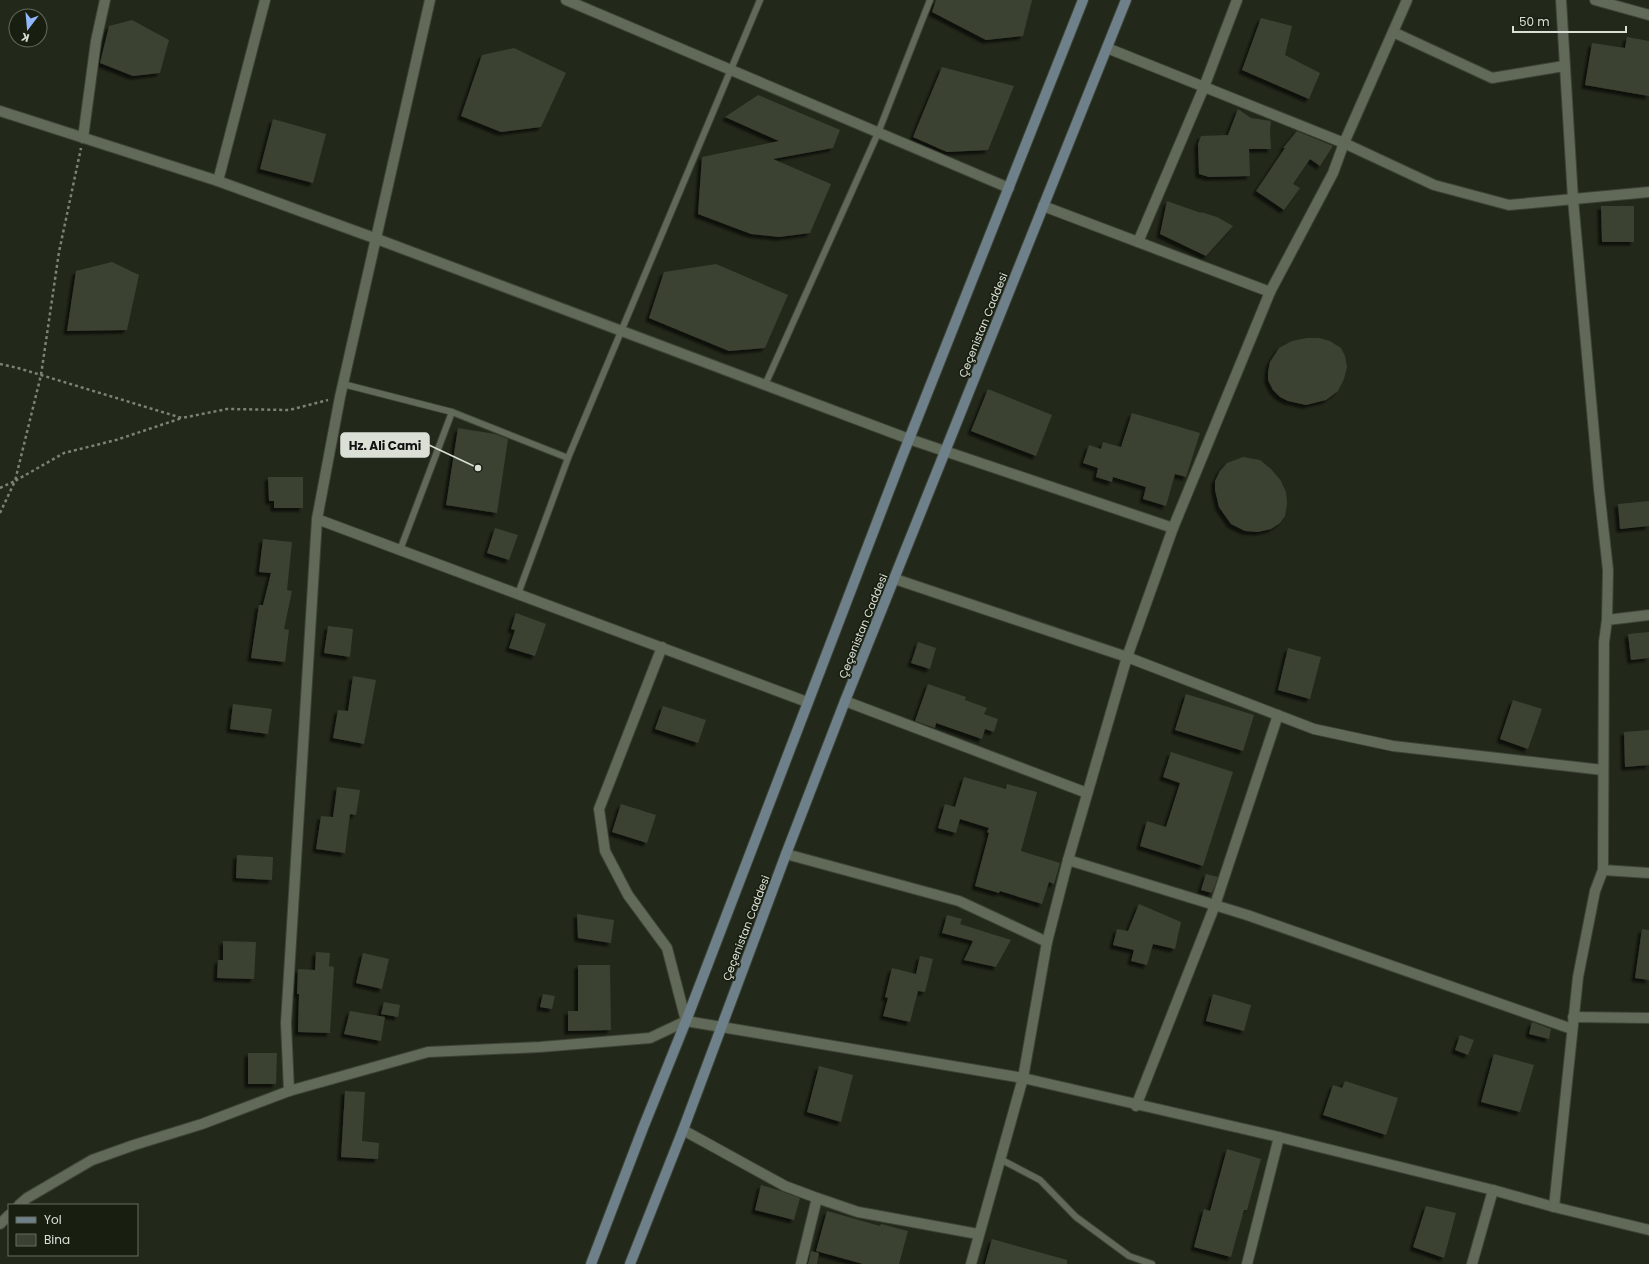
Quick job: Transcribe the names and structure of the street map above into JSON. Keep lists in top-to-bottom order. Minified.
{"streets":{"main road":["Çeçenistan Caddesi"]},"places":["Hz. Ali Cami"],"legend":["Yol","Bina"],"scale_bar":"50 m","north":"bottom"}
